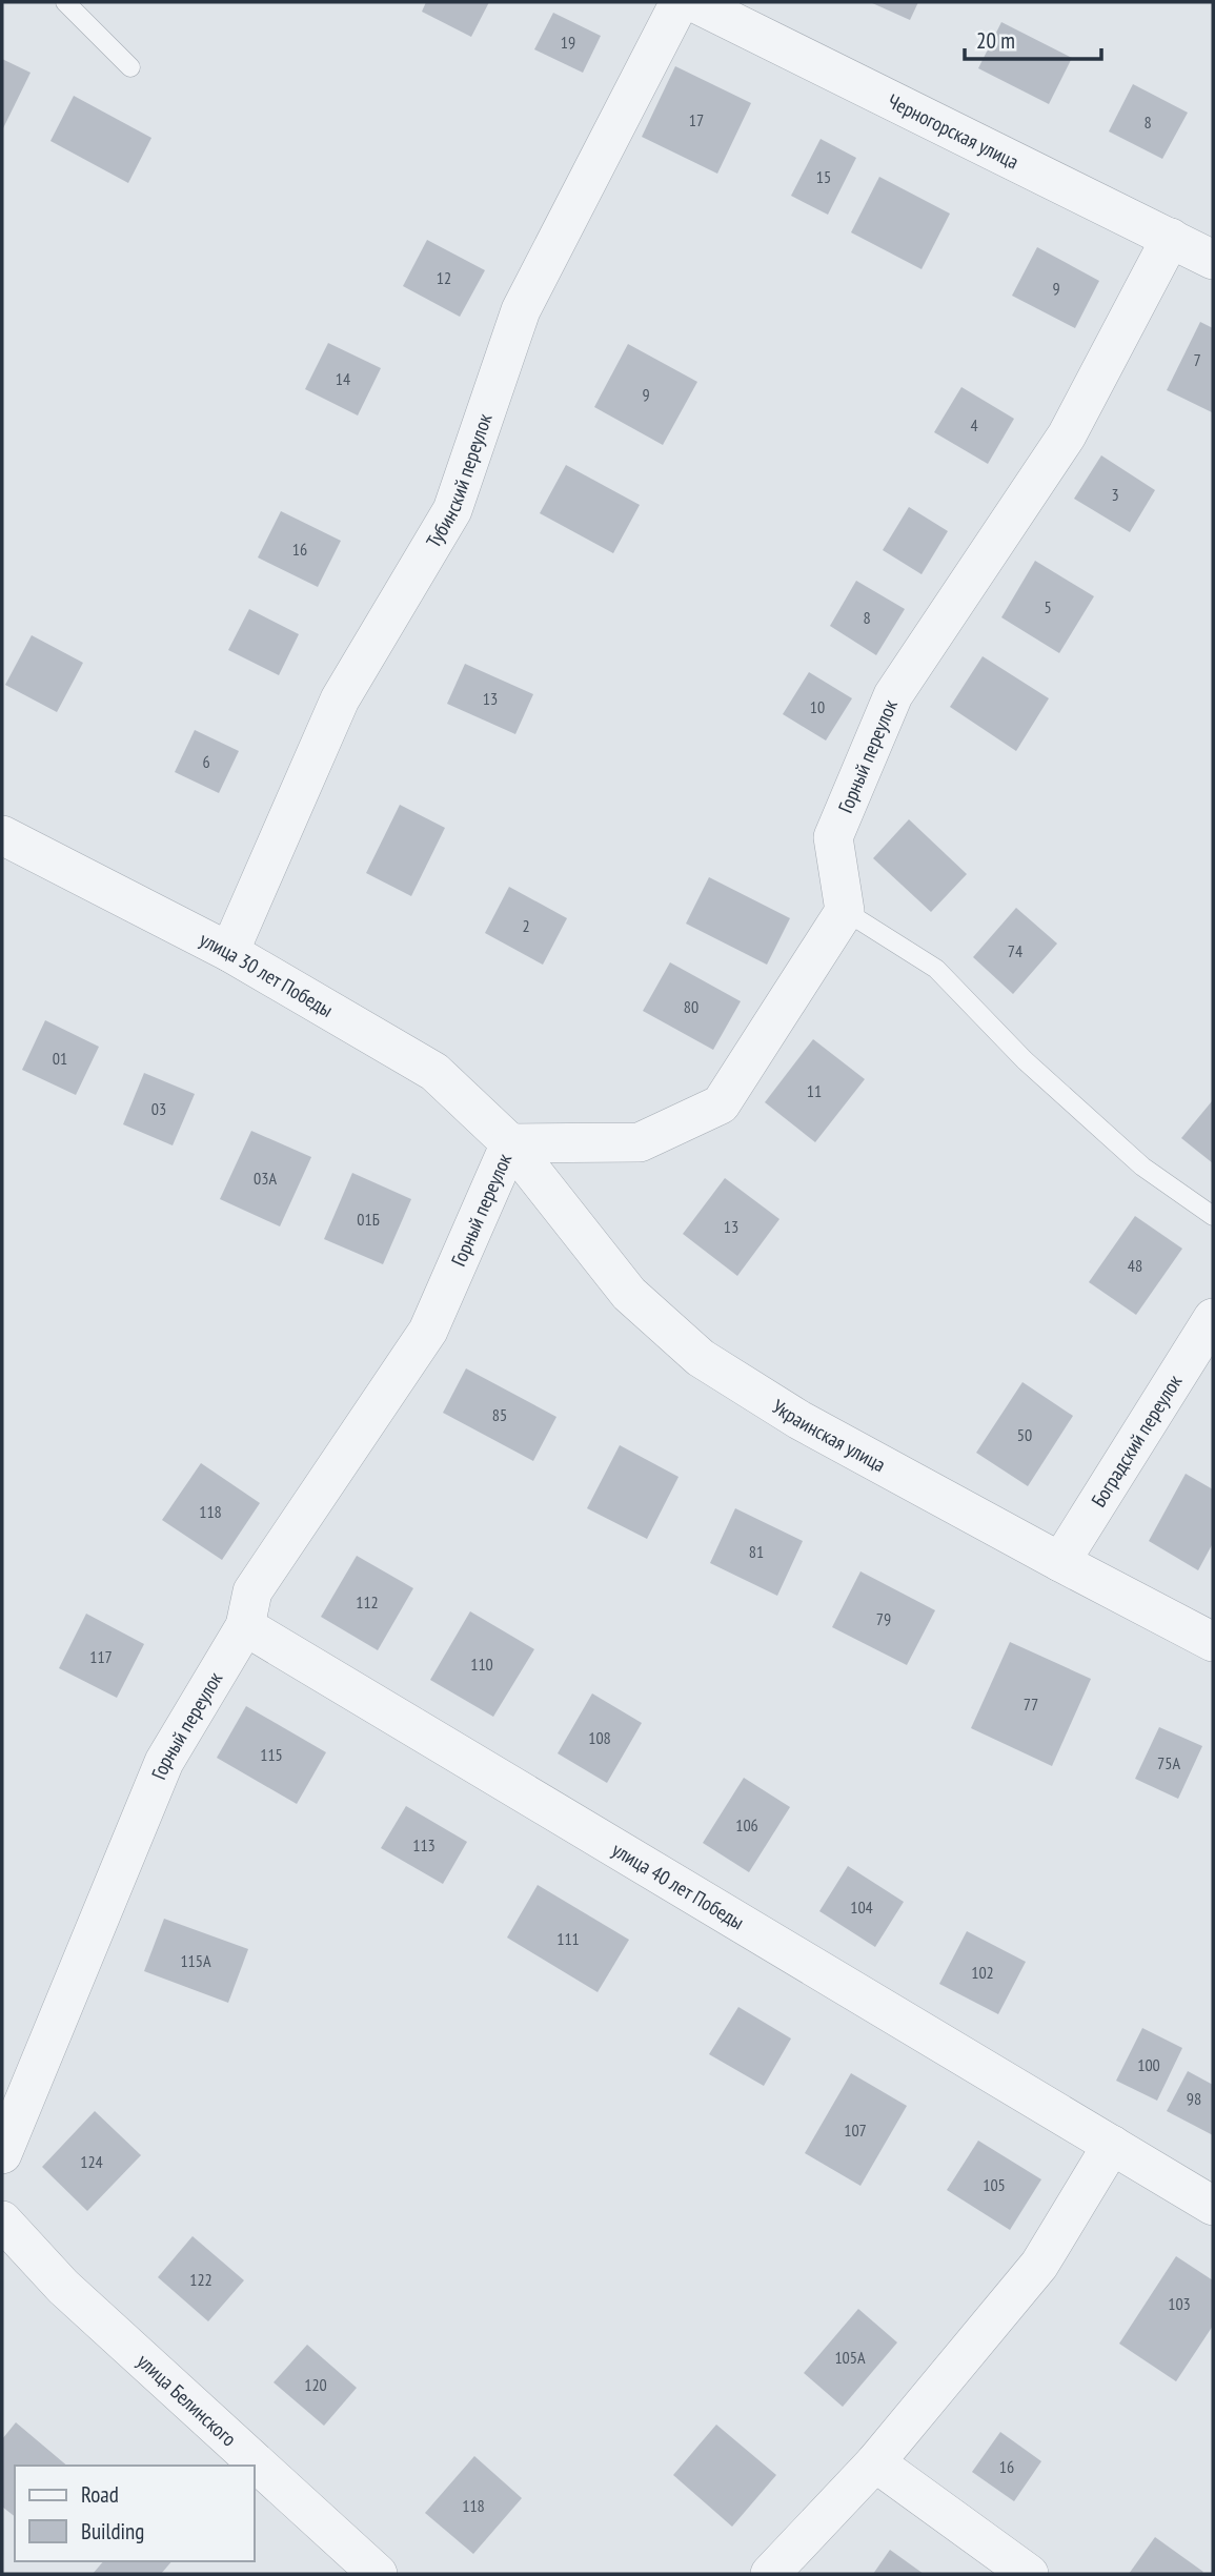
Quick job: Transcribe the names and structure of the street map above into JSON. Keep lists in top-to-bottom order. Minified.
{"streets":{"street":["Черногорская улица","Тубинский переулок","Горный переулок","улица 30 лет Победы","Украинская улица","Боградский переулок","улица 40 лет Победы","улица Белинского"]},"crossings":[["Черногорская улица","Горный переулок"],["Тубинский переулок","улица 30 лет Победы"],["Горный переулок","улица 30 лет Победы"],["Горный переулок","Украинская улица"],["Горный переулок","улица 40 лет Победы"],["улица 30 лет Победы","Украинская улица"],["Украинская улица","Боградский переулок"]],"house_numbers":["19","17","8","15","12","9","7","14","9","4","3","16","5","8","13","10","6","2","74","80","01","11","03","03А","01Б","13","48","85","50","118","81","112","79","117","110","77","108","115","75А","106","113","104","111","115А","102","100","98","107","124","105","122","103","105А","120","16","118"],"legend":["Road","Building"],"scale_bar":"20 m"}
